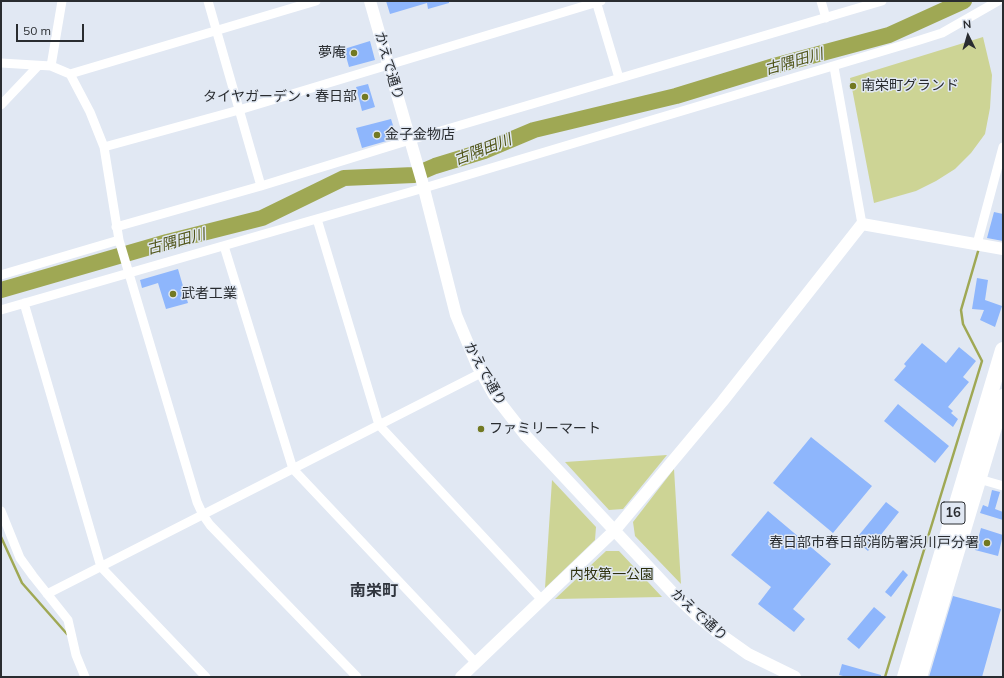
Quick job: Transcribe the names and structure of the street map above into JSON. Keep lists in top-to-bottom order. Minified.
{"streets":{"highway":["16"],"street":["かえで通り"]},"districts":["南栄町"],"water":["古隅田川"],"parks":["内牧第一公園"],"places":["夢庵","南栄町グランド","タイヤガーデン・春日部","金子金物店","武者工業","ファミリーマート","春日部市春日部消防署浜川戸分署"],"scale_bar":"50 m","north":"top"}
